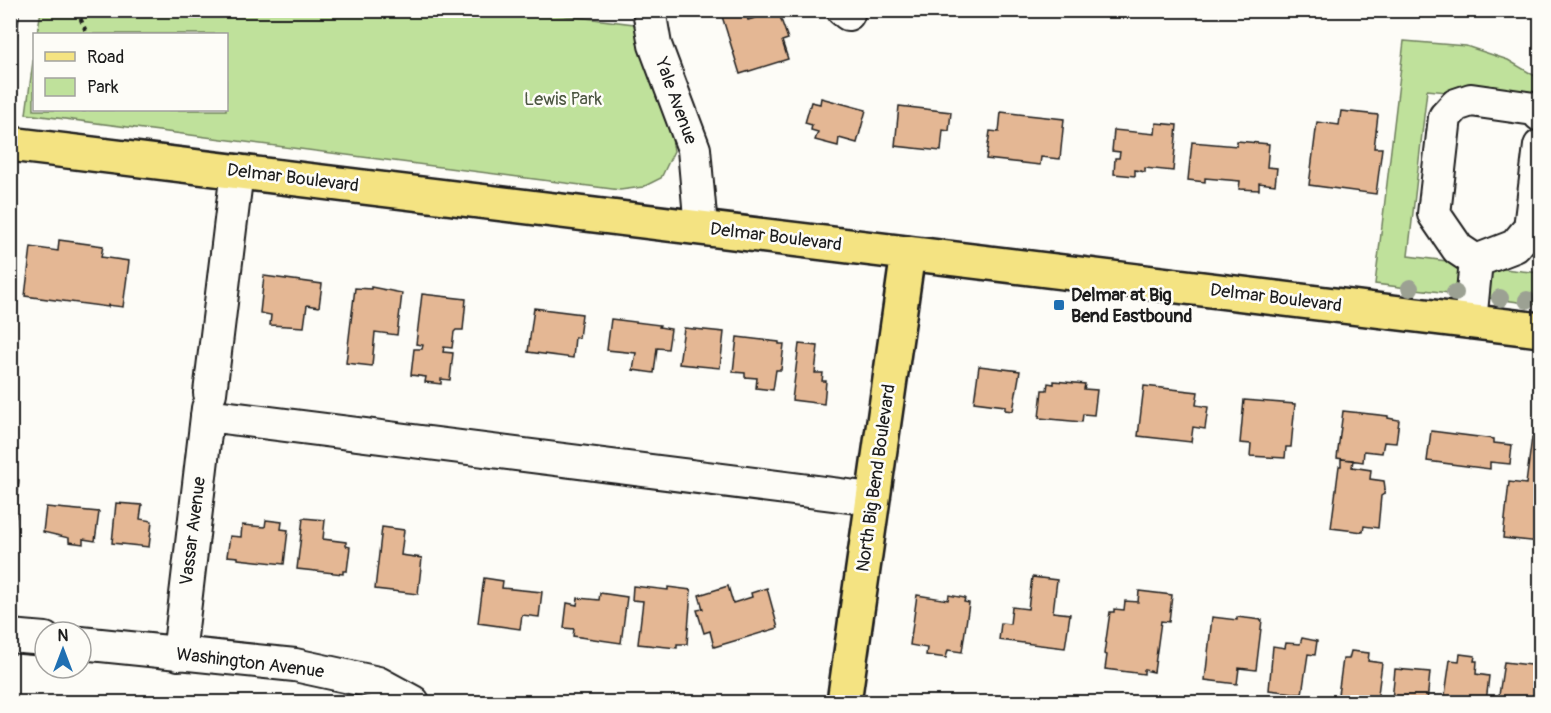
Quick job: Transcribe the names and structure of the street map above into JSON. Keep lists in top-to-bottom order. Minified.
{"streets":{"main road":["Delmar Boulevard","North Big Bend Boulevard"],"street":["Yale Avenue","Vassar Avenue","Washington Avenue"]},"crossings":[["Yale Avenue","Delmar Boulevard"],["Delmar Boulevard","North Big Bend Boulevard"],["Delmar Boulevard","Vassar Avenue"],["Vassar Avenue","Washington Avenue"]],"parks":["Lewis Park"],"places":{"transit":["Delmar at Big Bend Eastbound"]},"legend":["Road","Park"],"north":"top"}
